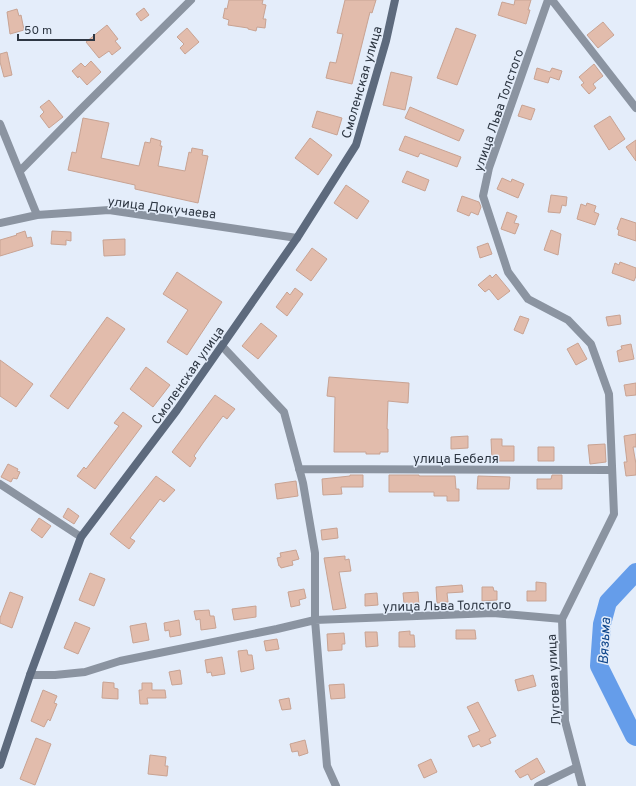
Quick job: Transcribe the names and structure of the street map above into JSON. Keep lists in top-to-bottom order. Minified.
{"streets":{"main road":["Смоленская улица"],"street":["улица Льва Толстого","улица Докучаева","улица Бебеля","Луговая улица"]},"crossings":[["Смоленская улица","улица Льва Толстого"],["Смоленская улица","улица Докучаева"],["улица Льва Толстого","улица Бебеля"],["улица Льва Толстого","Луговая улица"]],"water":["Вязьма"],"scale_bar":"50 m"}
